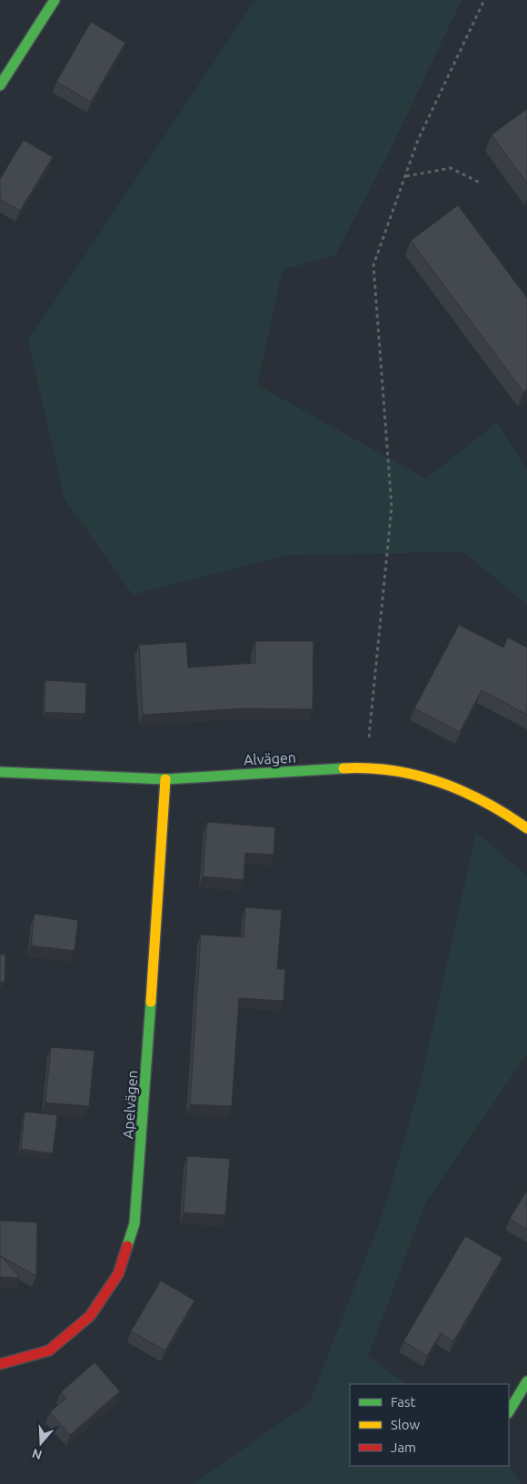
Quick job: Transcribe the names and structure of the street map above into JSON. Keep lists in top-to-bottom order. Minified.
{"streets":{"street":["Alvägen","Apelvägen"]},"crossings":[["Alvägen","Apelvägen"]],"legend":["Fast","Slow","Jam"],"north":"bottom"}
